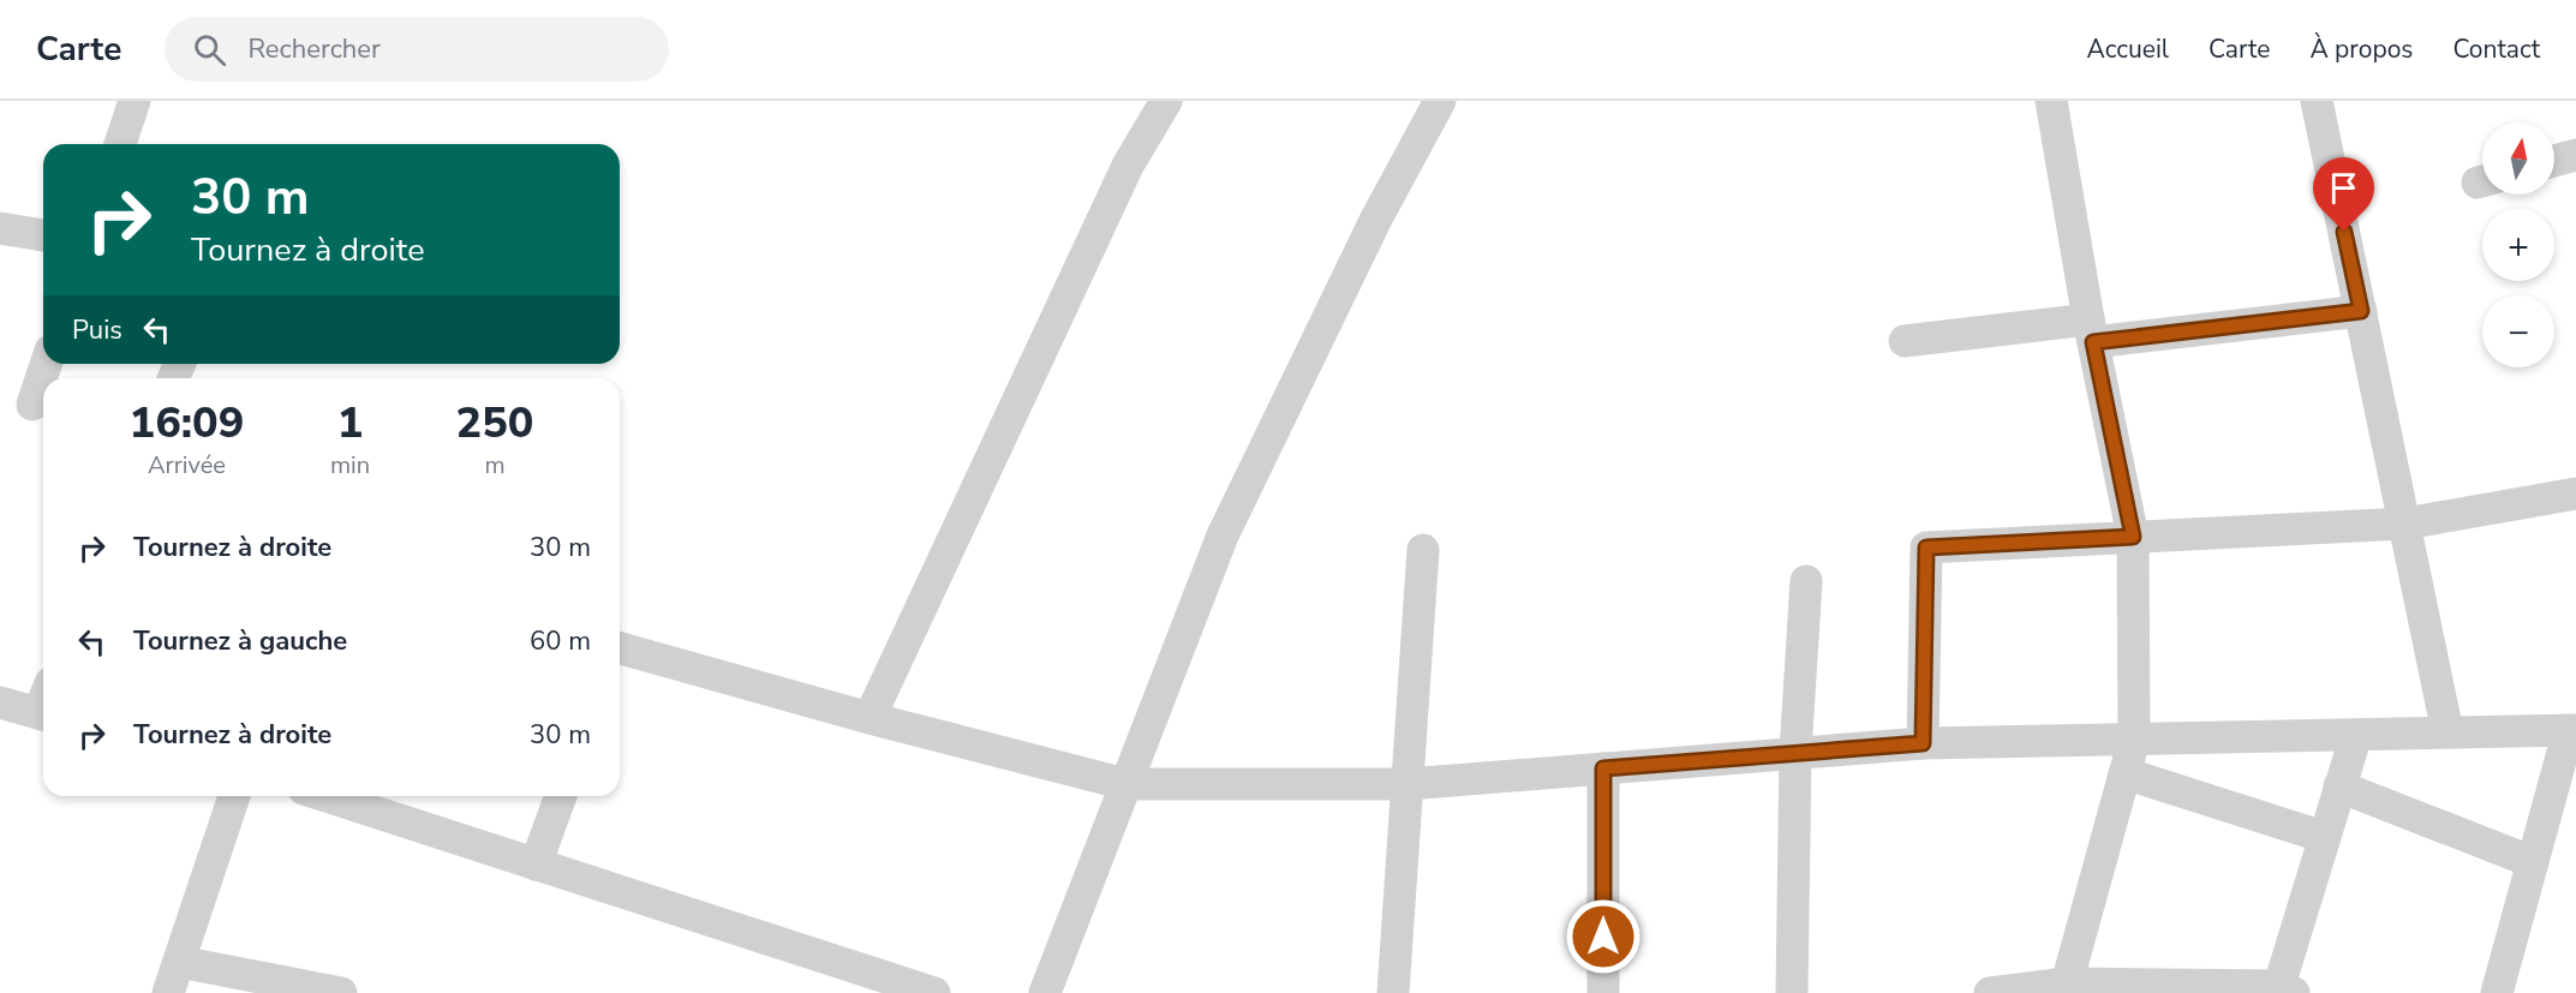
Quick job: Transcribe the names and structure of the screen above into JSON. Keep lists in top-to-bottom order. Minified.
{"north":"top","page":{"header":"Carte","search":"Rechercher","nav":["Accueil","Carte","À propos","Contact"],"map_buttons":["+","−"],"turn":["30 m","Tournez à droite"],"then":"Puis","eta":["16:09","Arrivée","1","min","250","m"],"list":[{"name":"Tournez à droite","value":"30 m"},{"name":"Tournez à gauche","value":"60 m"},{"name":"Tournez à droite","value":"30 m"}]}}
